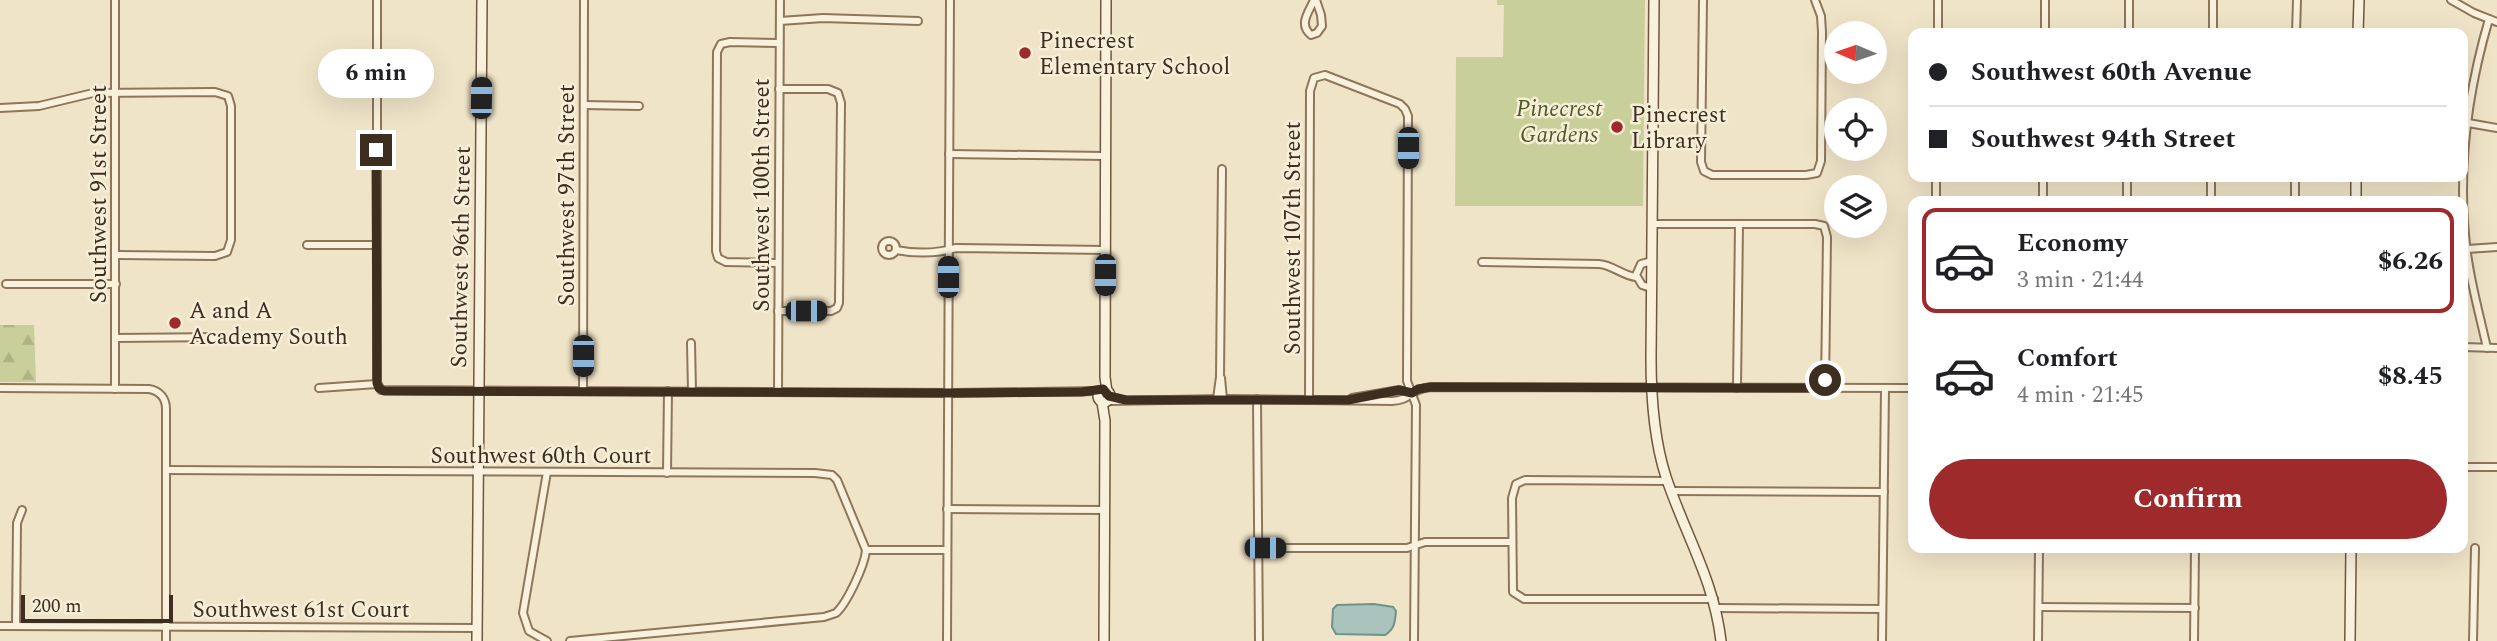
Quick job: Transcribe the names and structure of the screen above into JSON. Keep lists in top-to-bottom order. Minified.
{"streets":{"street":["Southwest 91st Street","Southwest 97th Street","Southwest 100th Street","Southwest 107th Street","Southwest 96th Street","Southwest 60th Court","Southwest 61st Court"]},"crossings":[["Southwest 96th Street","Southwest 60th Court"],["Southwest 96th Street","Southwest 61st Court"]],"parks":["Pinecrest Gardens"],"places":["Pinecrest Elementary School","Pinecrest Library","A and A Academy South"],"scale_bar":"200 m","north":"left","page":{"banner":["Southwest 60th Avenue","Southwest 94th Street"],"bubble":"6 min","list":[{"name":"Economy","note":"3 min · 21:44","value":"$6.26"},{"name":"Comfort","note":"4 min · 21:45","value":"$8.45"}],"buttons":"Confirm","scale":"200 m"}}
